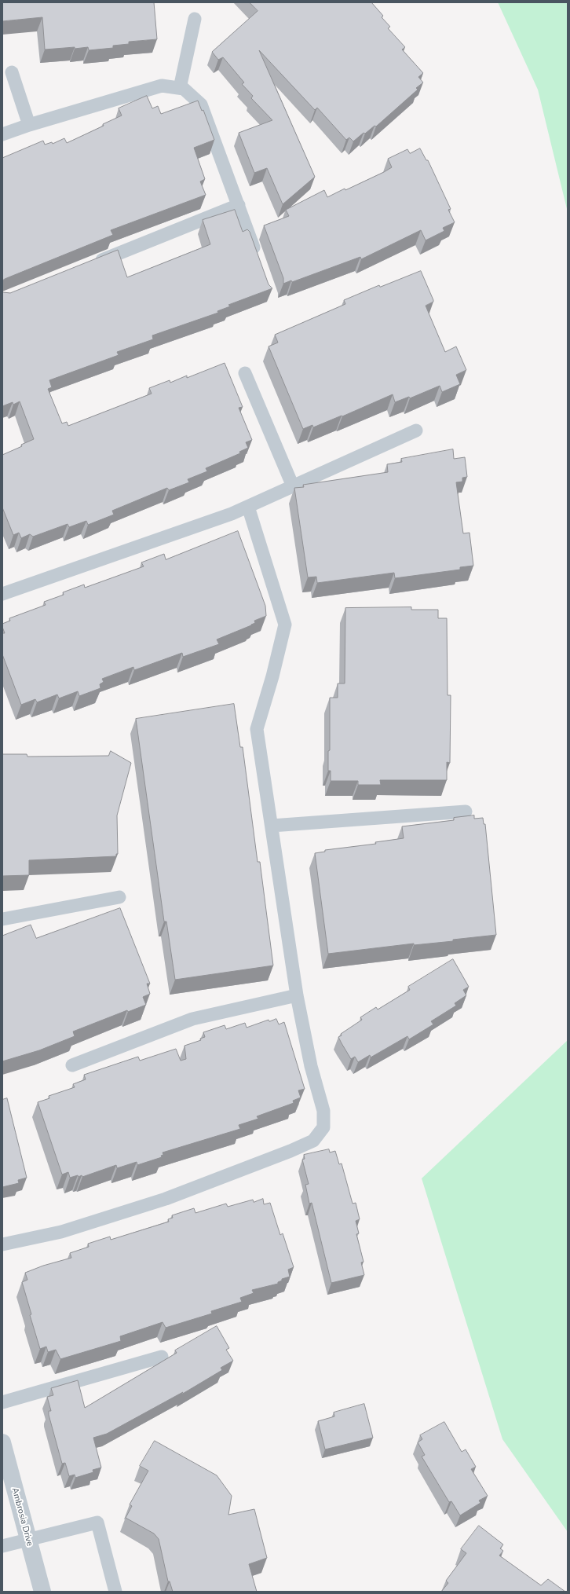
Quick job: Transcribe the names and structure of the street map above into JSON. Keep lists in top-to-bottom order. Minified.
{"streets":{"street":["Ambrosia Drive"]}}
